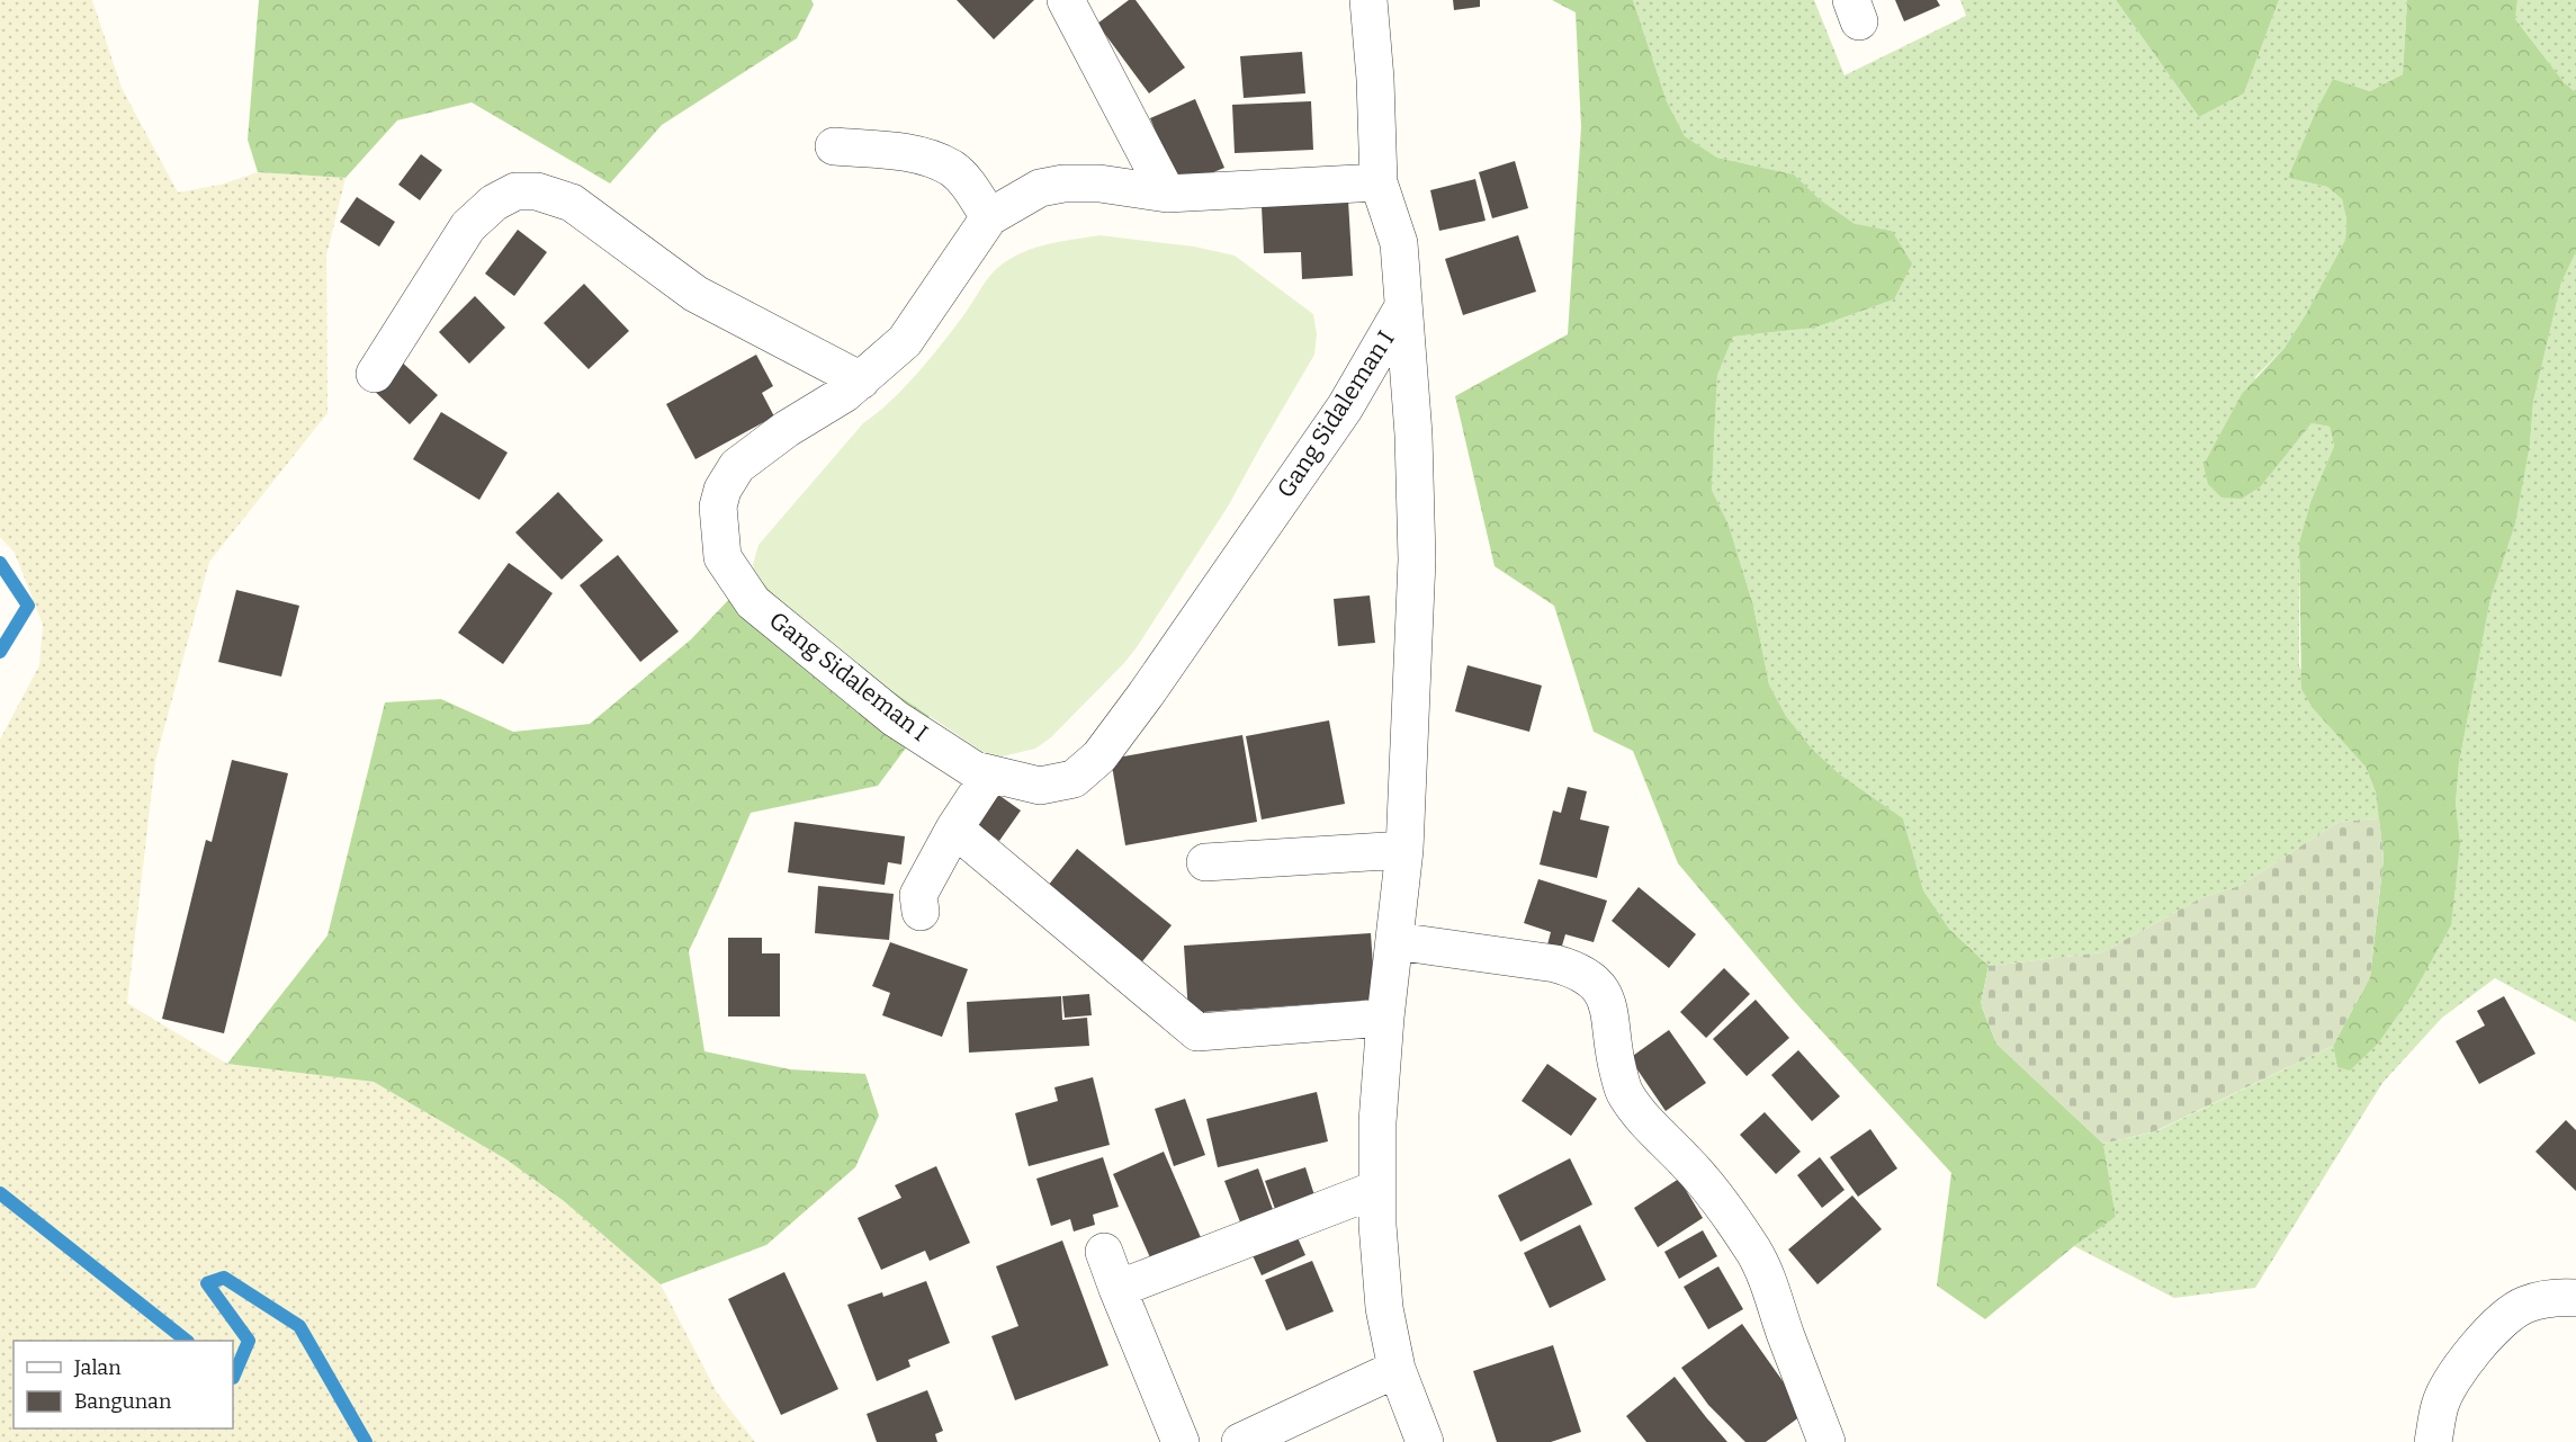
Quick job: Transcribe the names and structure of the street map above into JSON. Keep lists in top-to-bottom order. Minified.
{"streets":{"street":["Gang Sidaleman I"]},"legend":["Jalan","Bangunan"]}
